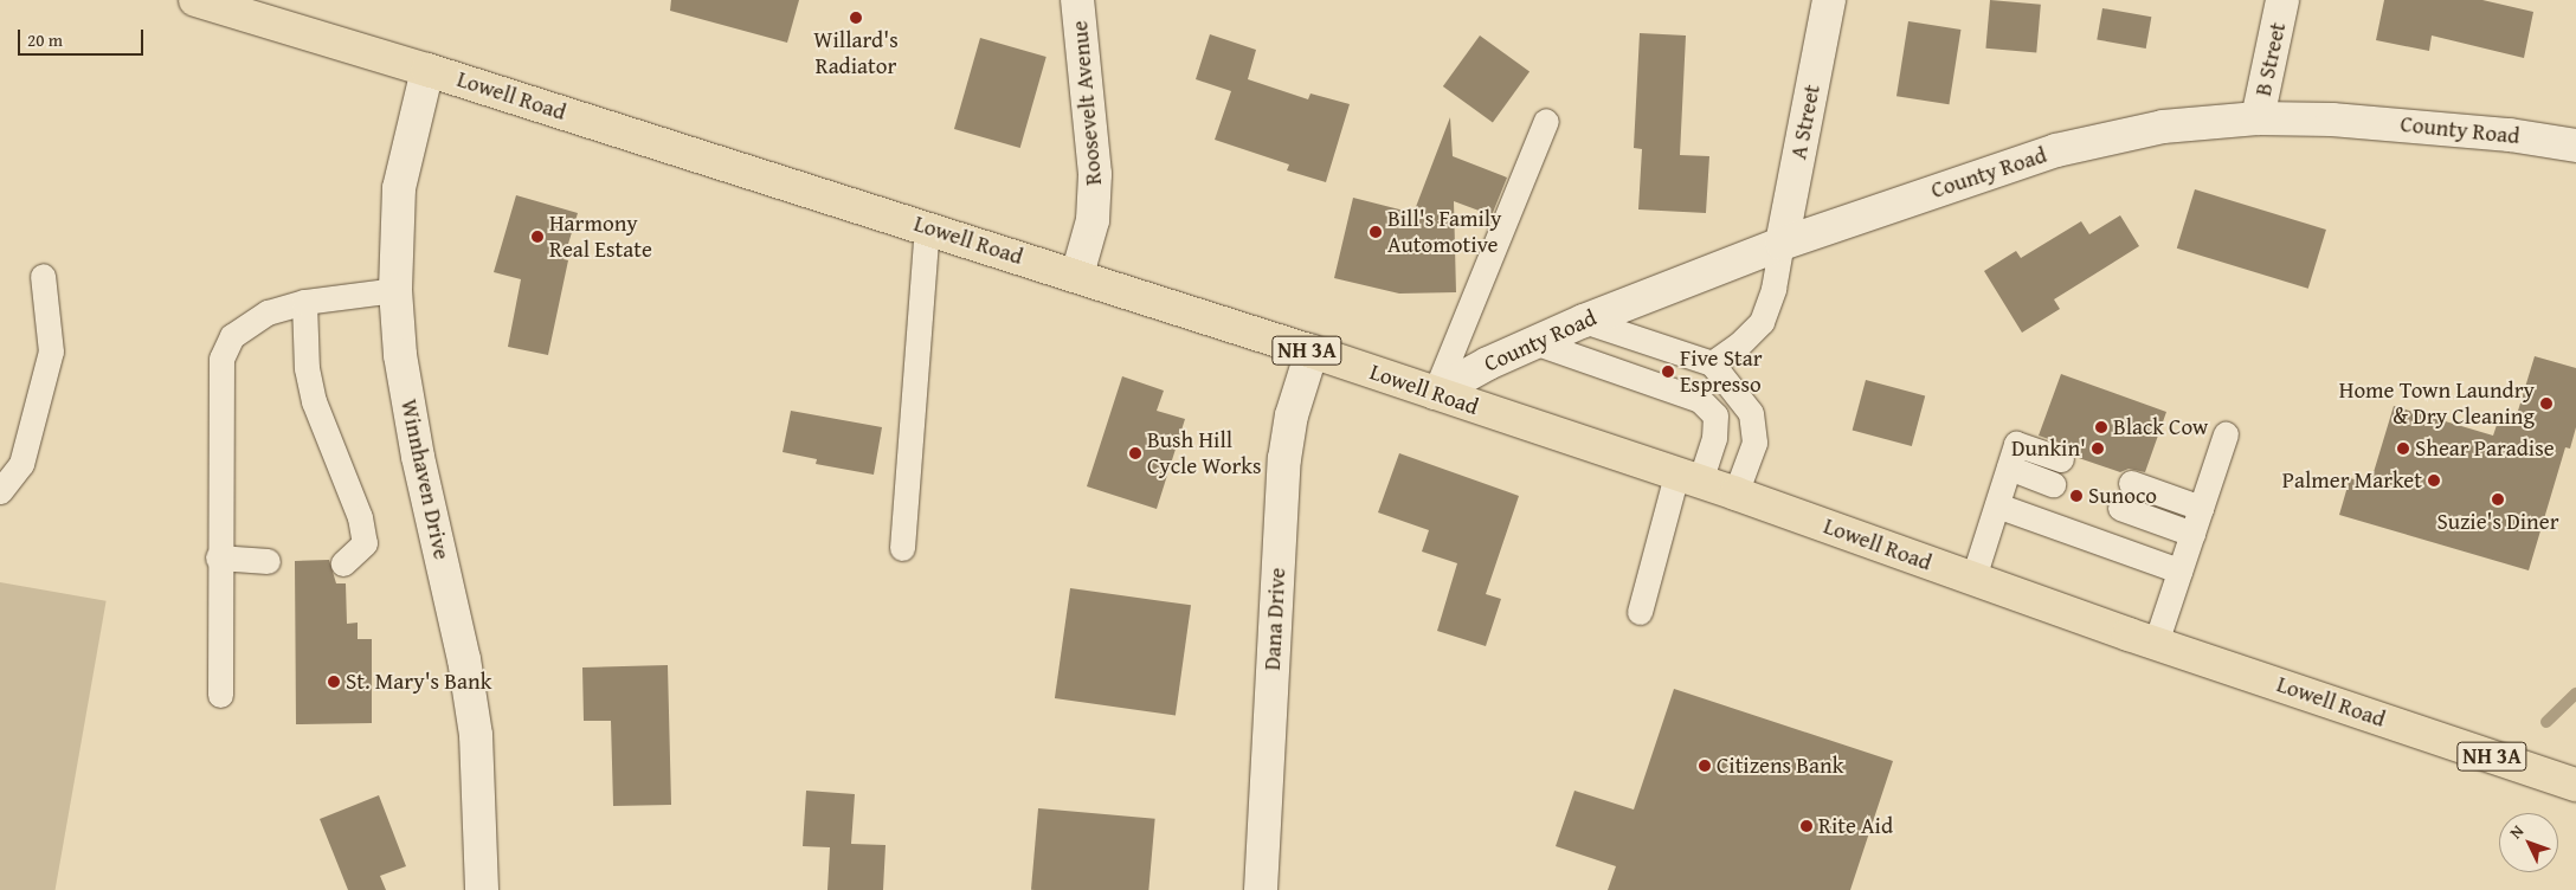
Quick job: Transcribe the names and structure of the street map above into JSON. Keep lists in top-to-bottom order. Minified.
{"streets":{"main road":["Lowell Road","NH 3A"],"street":["B Street","Roosevelt Avenue","A Street","County Road","Winnhaven Drive","Dana Drive"]},"crossings":[["B Street","County Road"],["Lowell Road","Roosevelt Avenue"],["Lowell Road","County Road"],["Lowell Road","Winnhaven Drive"],["Lowell Road","Dana Drive"],["A Street","County Road"]],"places":["Willard's Radiator","Bill's Family Automotive","Harmony Real Estate","Five Star Espresso","Home Town Laundry & Dry Cleaning","Black Cow","Dunkin'","Shear Paradise","Bush Hill Cycle Works","Palmer Market","Sunoco","Suzie's Diner","St. Mary's Bank","Citizens Bank","Rite Aid"],"scale_bar":"20 m","north":"top left"}
